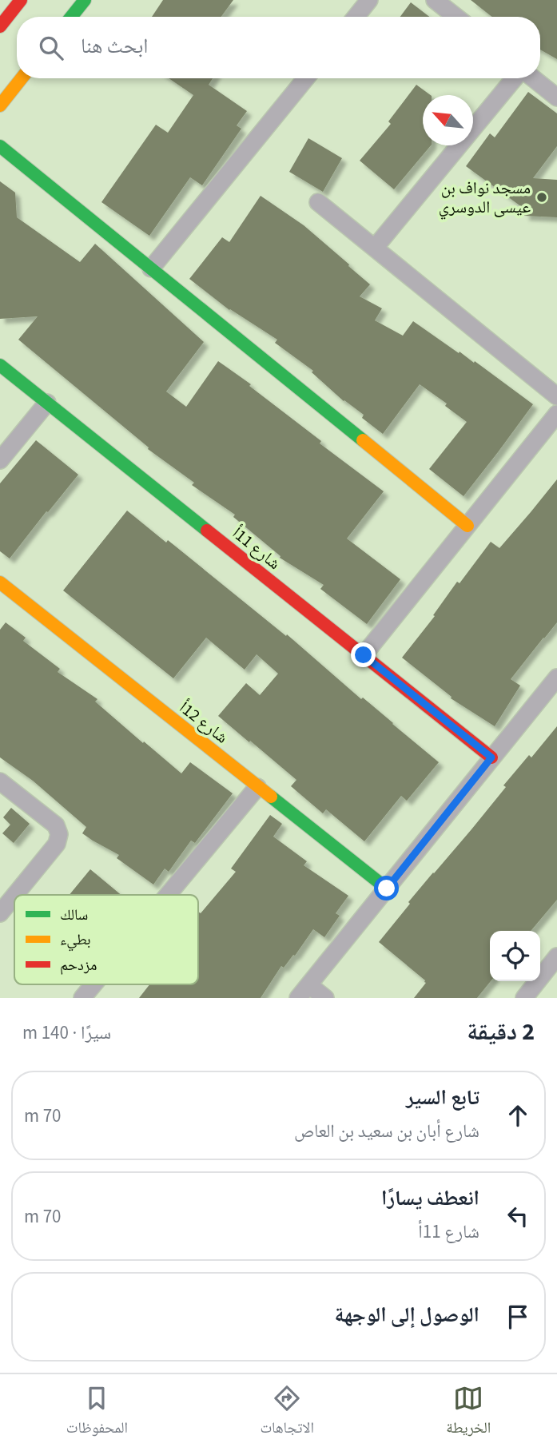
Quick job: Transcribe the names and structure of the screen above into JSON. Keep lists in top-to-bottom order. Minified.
{"streets":{"street":["شارع 11أ","شارع 12أ"]},"places":["مسجد نواف بن عيسى الدوسري"],"legend":["سالك","بطيء","مزدحم"],"north":"top left","page":{"search":"ابحث هنا","heading":["2 دقيقة","سيرًا · 140 m"],"list":[["تابع السير","شارع أبان بن سعيد بن العاص","70 m"],["انعطف يسارًا","شارع 11أ","70 m"],"الوصول إلى الوجهة"],"nav":["الخريطة","الاتجاهات","المحفوظات"]}}
